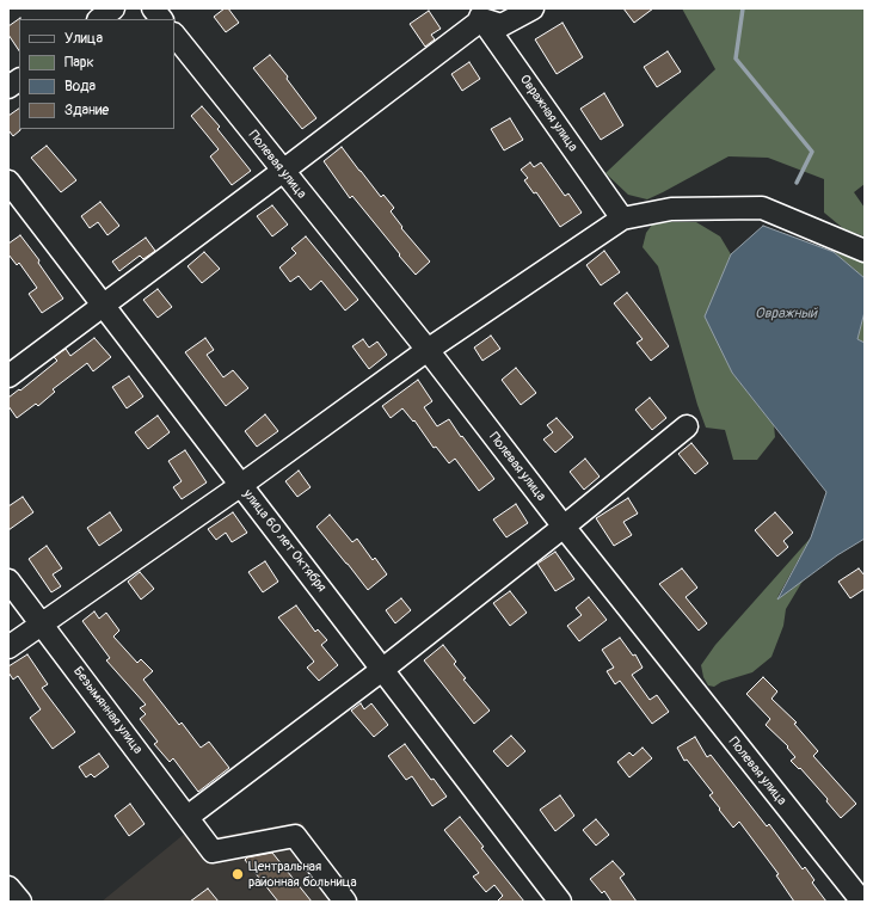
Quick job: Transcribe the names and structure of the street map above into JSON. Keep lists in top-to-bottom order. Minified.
{"streets":{"street":["Овражная улица","Полевая улица","улица 60 лет Октября","Безымянная улица"]},"water":["Овражный"],"places":["Центральная районная больница"],"legend":["Улица","Парк","Вода","Здание"]}
